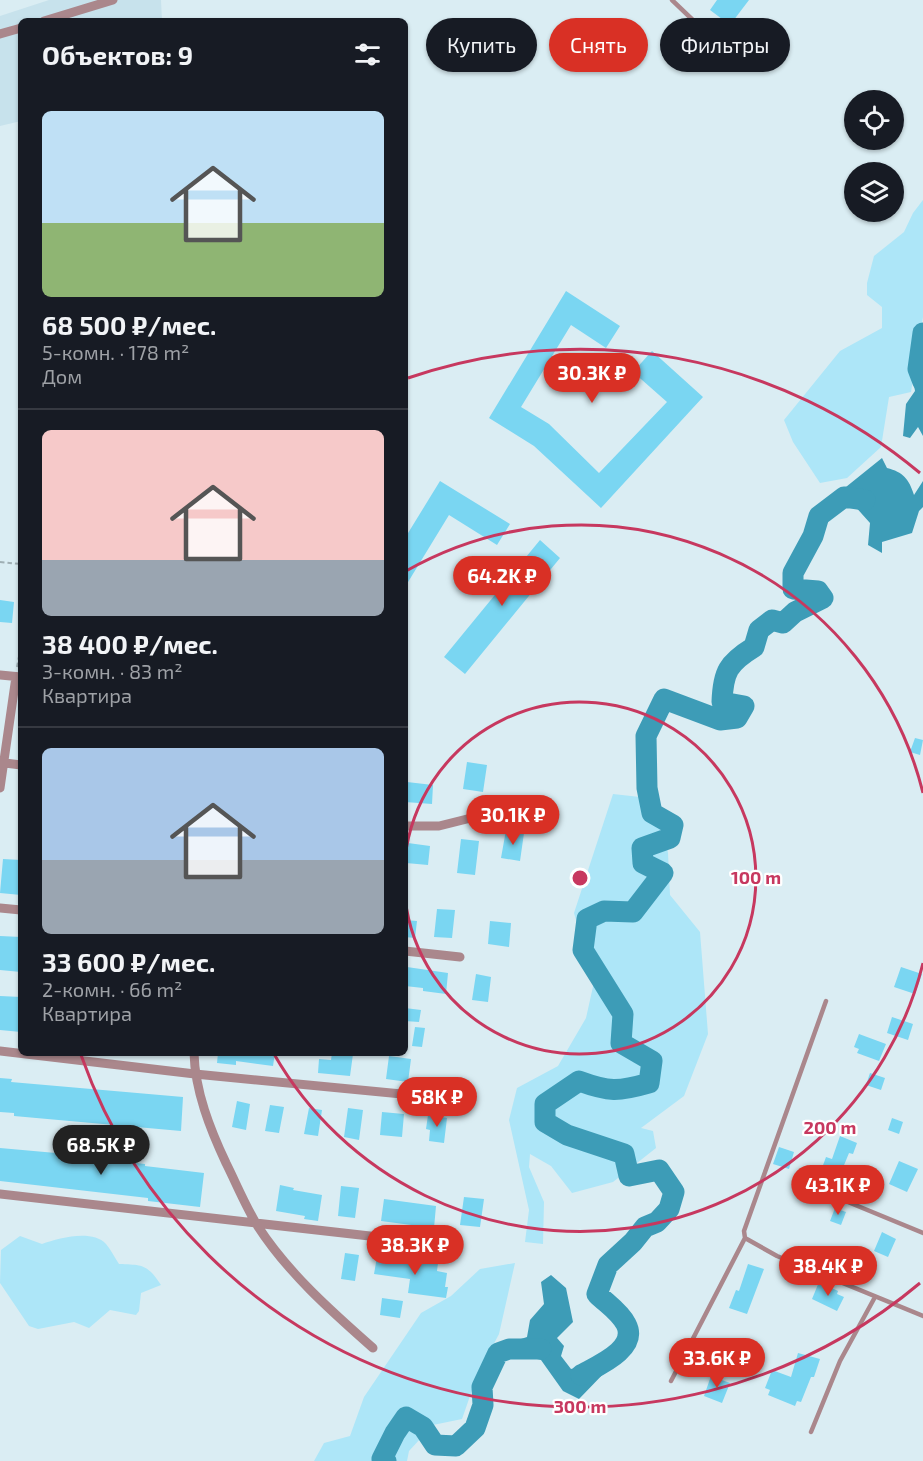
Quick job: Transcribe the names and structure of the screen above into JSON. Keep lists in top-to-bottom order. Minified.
{"page":{"chip":["Купить","Снять","Фильтры"],"heading":"Объектов: 9","list":[{"name":"68 500 ₽/мес.","note":"5-комн. · 178 m² · Дом"},{"name":"38 400 ₽/мес.","note":"3-комн. · 83 m² · Квартира"},{"name":"33 600 ₽/мес.","note":"2-комн. · 66 m² · Квартира"}],"price":["30.3K ₽","64.2K ₽","30.1K ₽","58K ₽","68.5K ₽","43.1K ₽","38.3K ₽","38.4K ₽","33.6K ₽"]},"rings":["100 m","200 m","300 m"]}
